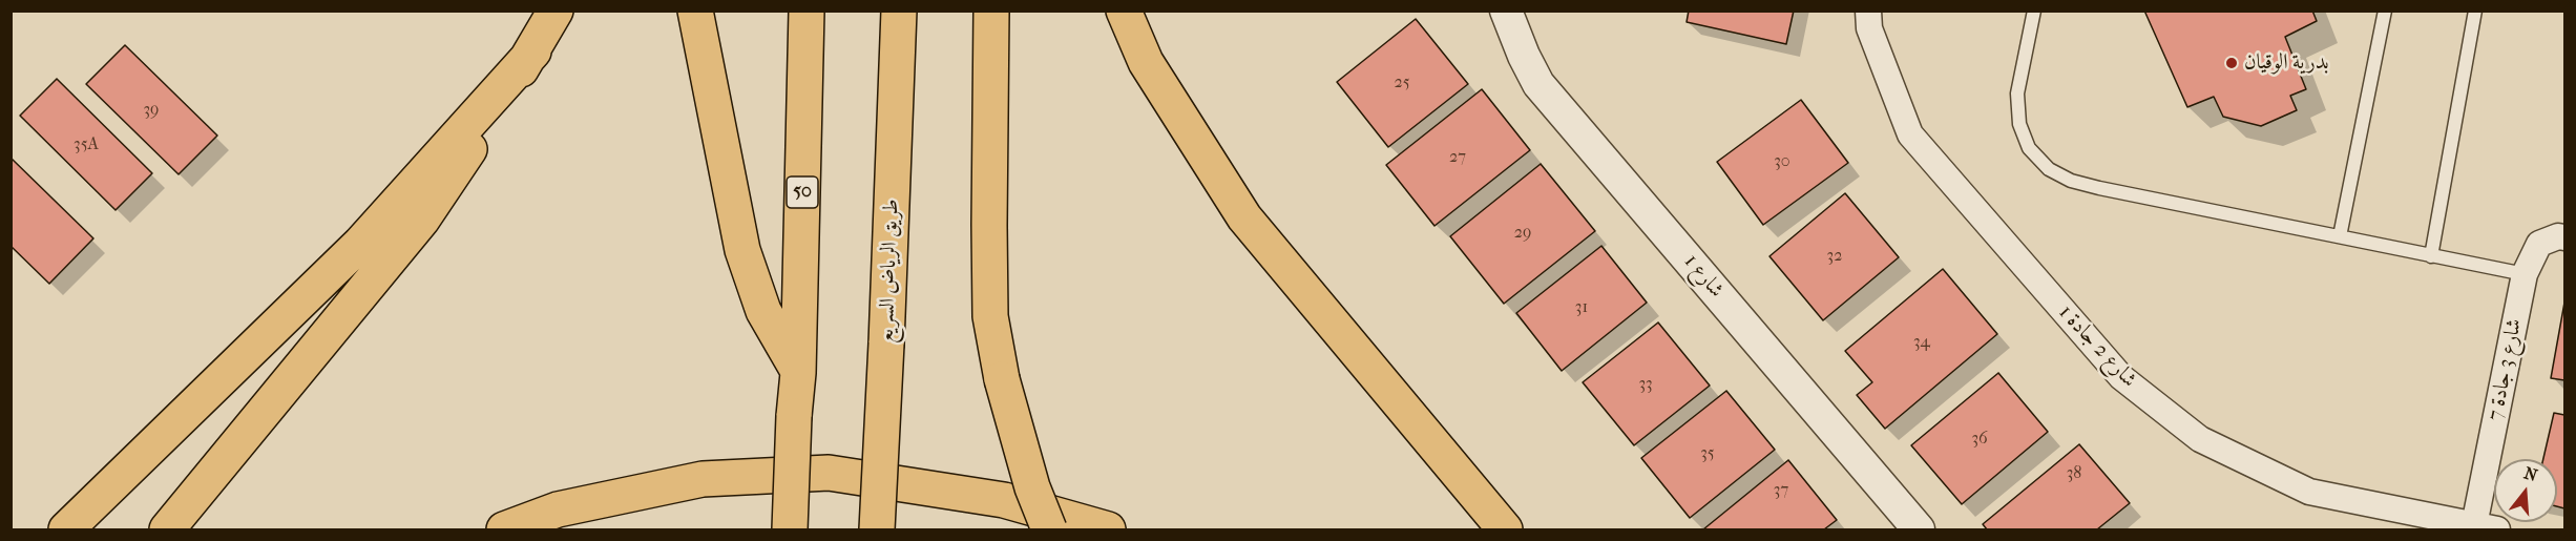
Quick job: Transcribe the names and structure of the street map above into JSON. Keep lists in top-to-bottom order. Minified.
{"streets":{"highway":["50","طريق الرياض السريع"],"street":["شارع 1","شارع 2 جادة 1","شارع 3 جادة 7"]},"crossings":[["شارع 2 جادة 1","شارع 3 جادة 7"]],"places":["بدرية الوقيان"],"house_numbers":["25","39","35A","27","30","29","32","31","34","33","36","35","38","37"],"north":"top"}
